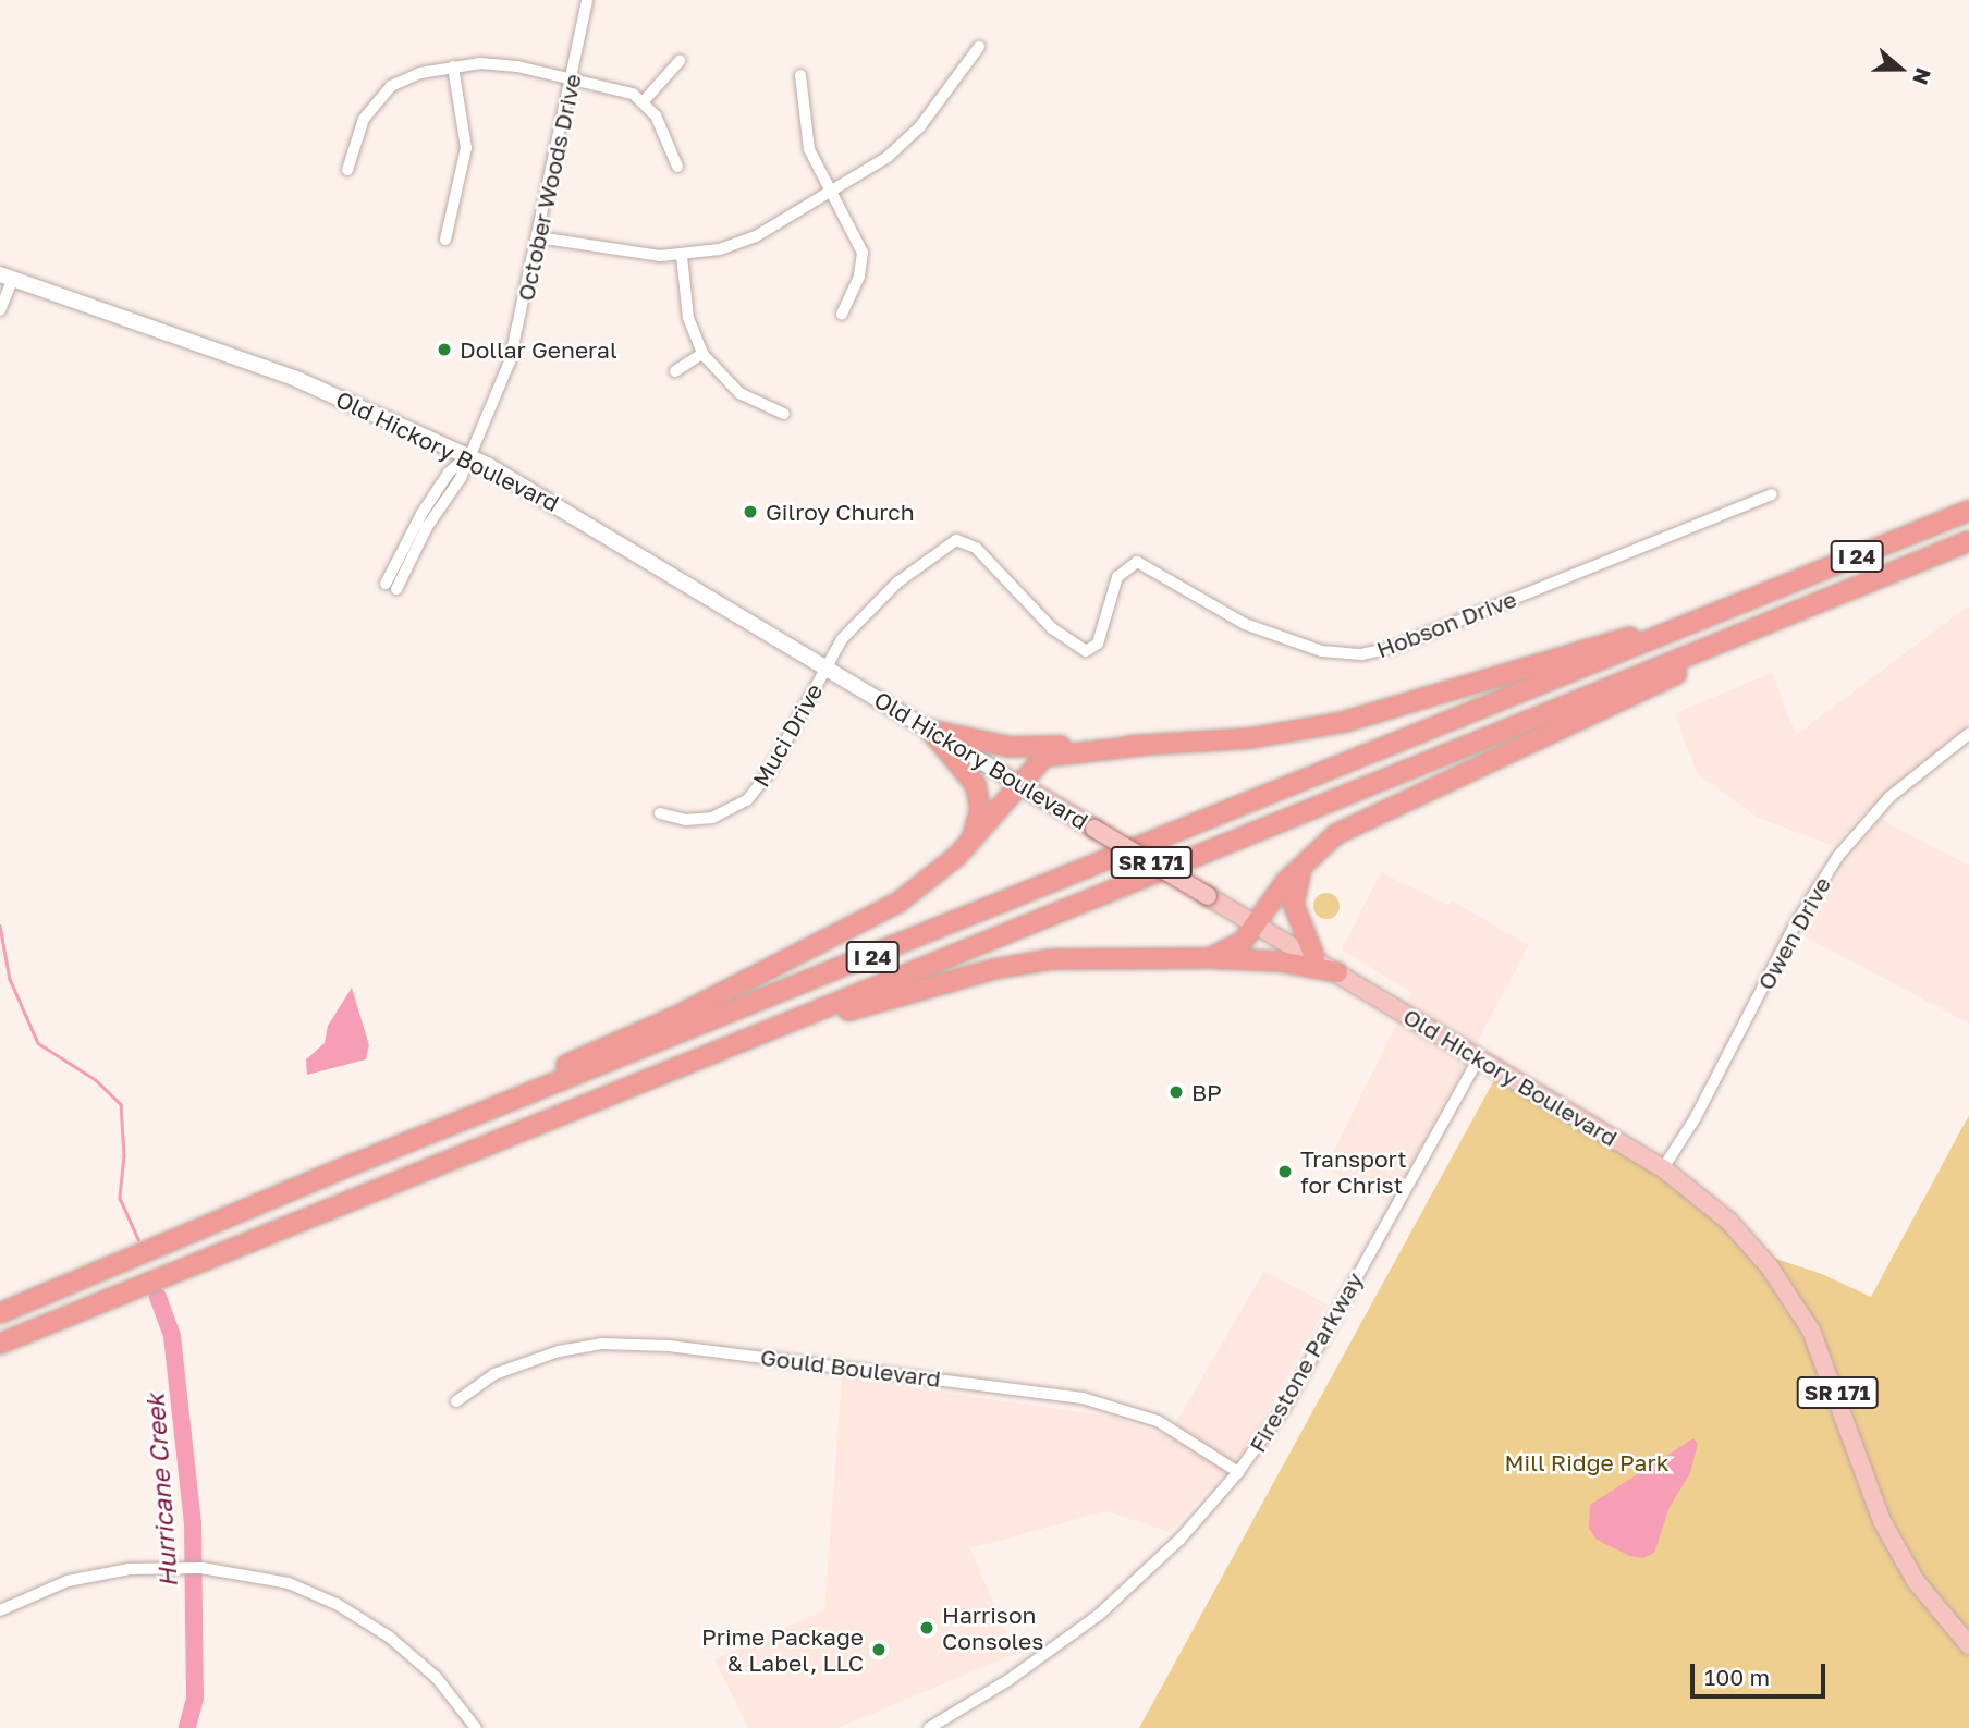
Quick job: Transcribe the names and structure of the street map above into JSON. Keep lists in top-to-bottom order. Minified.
{"streets":{"highway":["I 24"],"main road":["Old Hickory Boulevard","SR 171"],"street":["October Woods Drive","Hobson Drive","Muci Drive","Owen Drive","Firestone Parkway","Gould Boulevard"]},"crossings":[["October Woods Drive","Old Hickory Boulevard"],["Old Hickory Boulevard","Hobson Drive"],["Old Hickory Boulevard","Muci Drive"],["Old Hickory Boulevard","Owen Drive"],["Old Hickory Boulevard","Firestone Parkway"],["Hobson Drive","Muci Drive"],["Firestone Parkway","Gould Boulevard"]],"water":["Hurricane Creek"],"parks":["Mill Ridge Park"],"places":["Dollar General","Gilroy Church","BP","Transport for Christ","Harrison Consoles","Prime Package & Label, LLC"],"scale_bar":"100 m","north":"right"}
